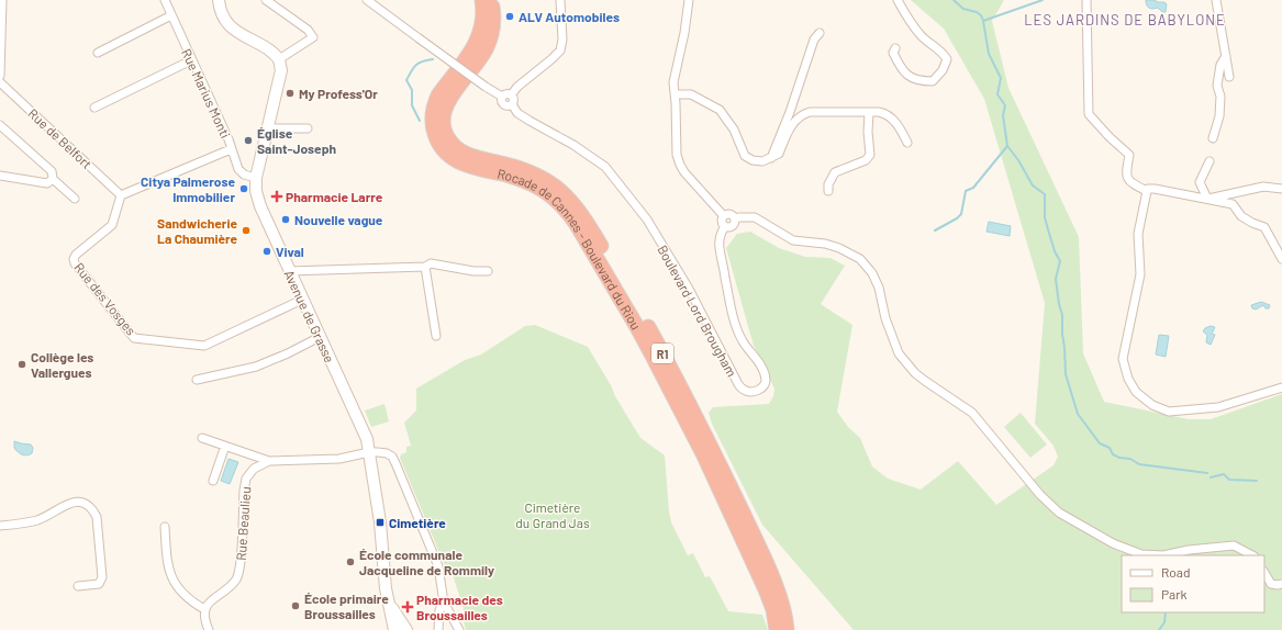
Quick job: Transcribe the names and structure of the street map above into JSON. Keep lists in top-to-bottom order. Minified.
{"streets":{"highway":["Rocade de Cannes - Boulevard du Riou","R1"],"street":["Rue Marius Monti","Rue de Belfort","Rue des Vosges","Boulevard Lord Brougham","Avenue de Grasse","Rue Beaulieu"]},"crossings":[["Rue Marius Monti","Avenue de Grasse"],["Rue de Belfort","Rue des Vosges"],["Rue des Vosges","Avenue de Grasse"]],"districts":["LES JARDINS DE BABYLONE"],"parks":["Cimetière du Grand Jas"],"places":{"other":["ALV Automobiles","My Profess'Or","Église Saint-Joseph","Citya Palmerose Immobilier","Nouvelle vague","Sandwicherie La Chaumière","Vival","Collège les Vallergues","École communale Jacqueline de Rommily","École primaire Broussailles"],"health":["Pharmacie Larre","Pharmacie des Broussailles"],"transit":["Cimetière"]},"legend":["Road","Park"]}
